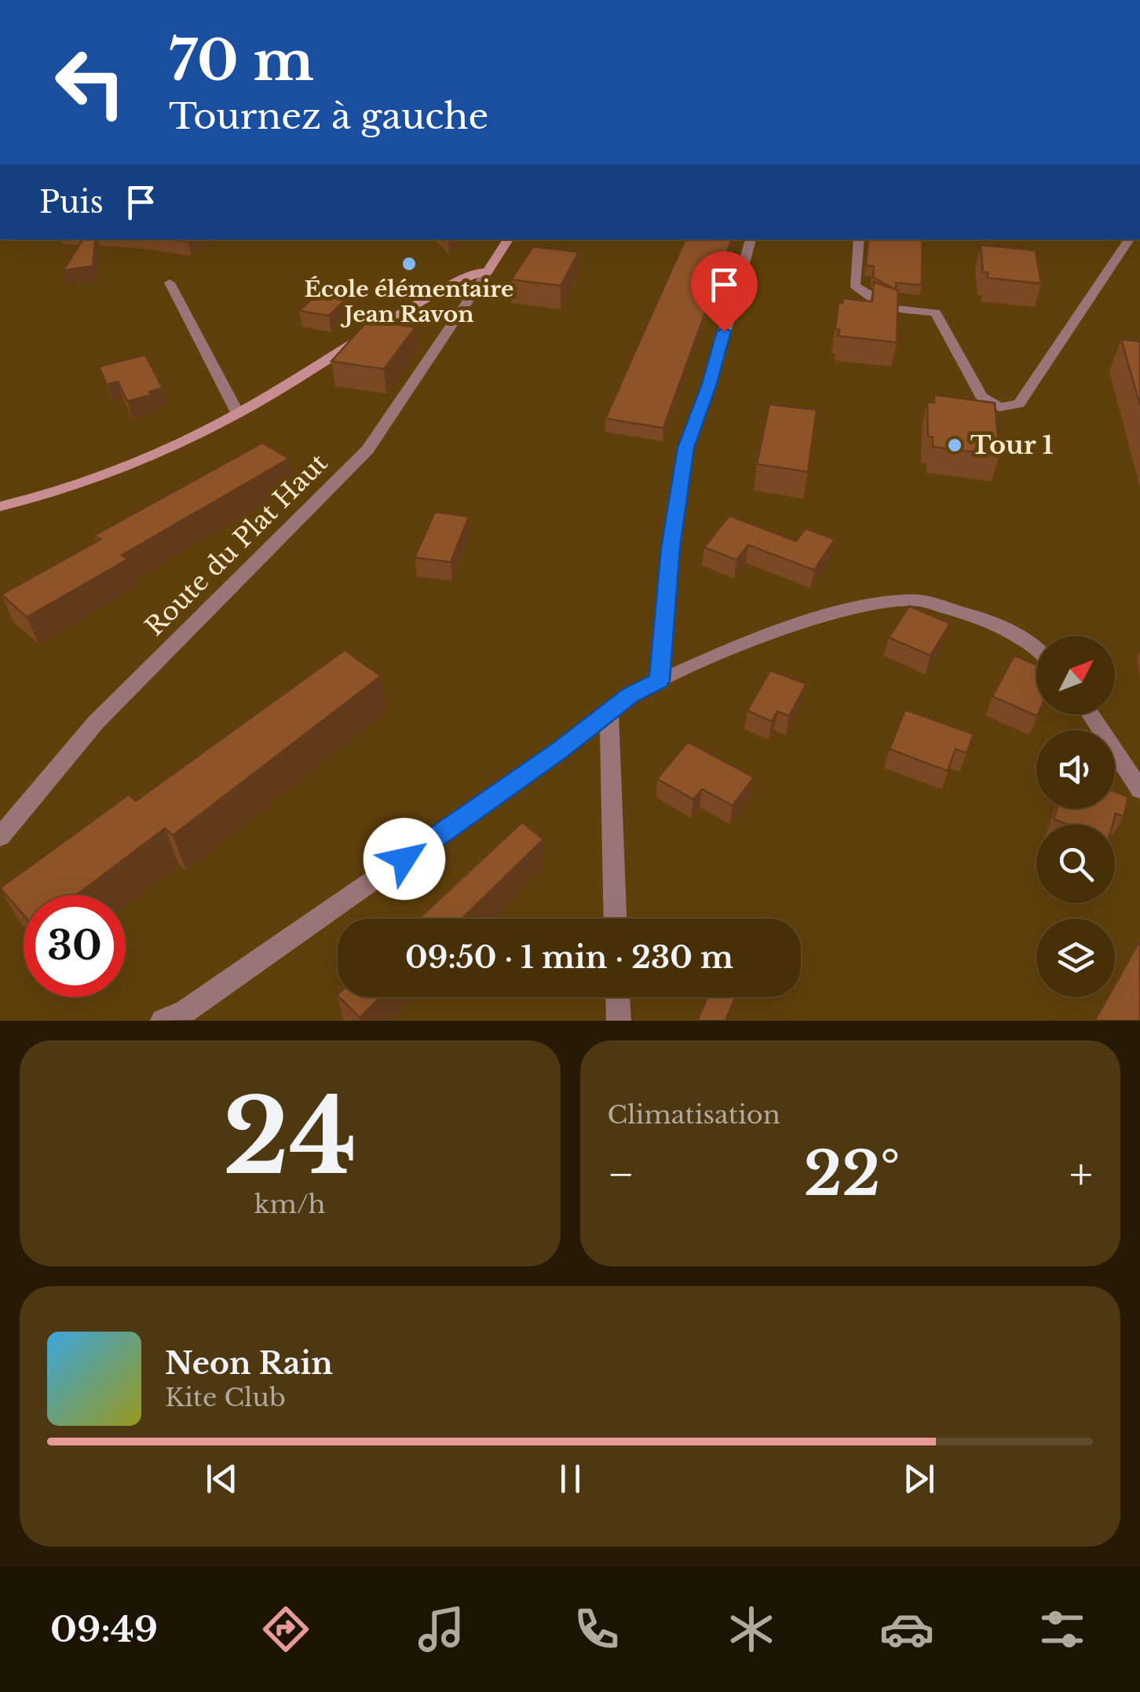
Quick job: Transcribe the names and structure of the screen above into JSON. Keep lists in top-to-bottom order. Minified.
{"streets":{"street":["Route du Plat Haut"]},"places":["École élémentaire Jean Ravon","Tour 1"],"north":"top right","page":{"turn":["70 m","Tournez à gauche"],"then":"Puis","limit":"30","trip":"09:50 · 1 min · 230 m","tile":[["24","km/h"],"Climatisation"],"heat":["−","22°","+"],"song":["Neon Rain","Kite Club"],"tabs":"09:49"}}
